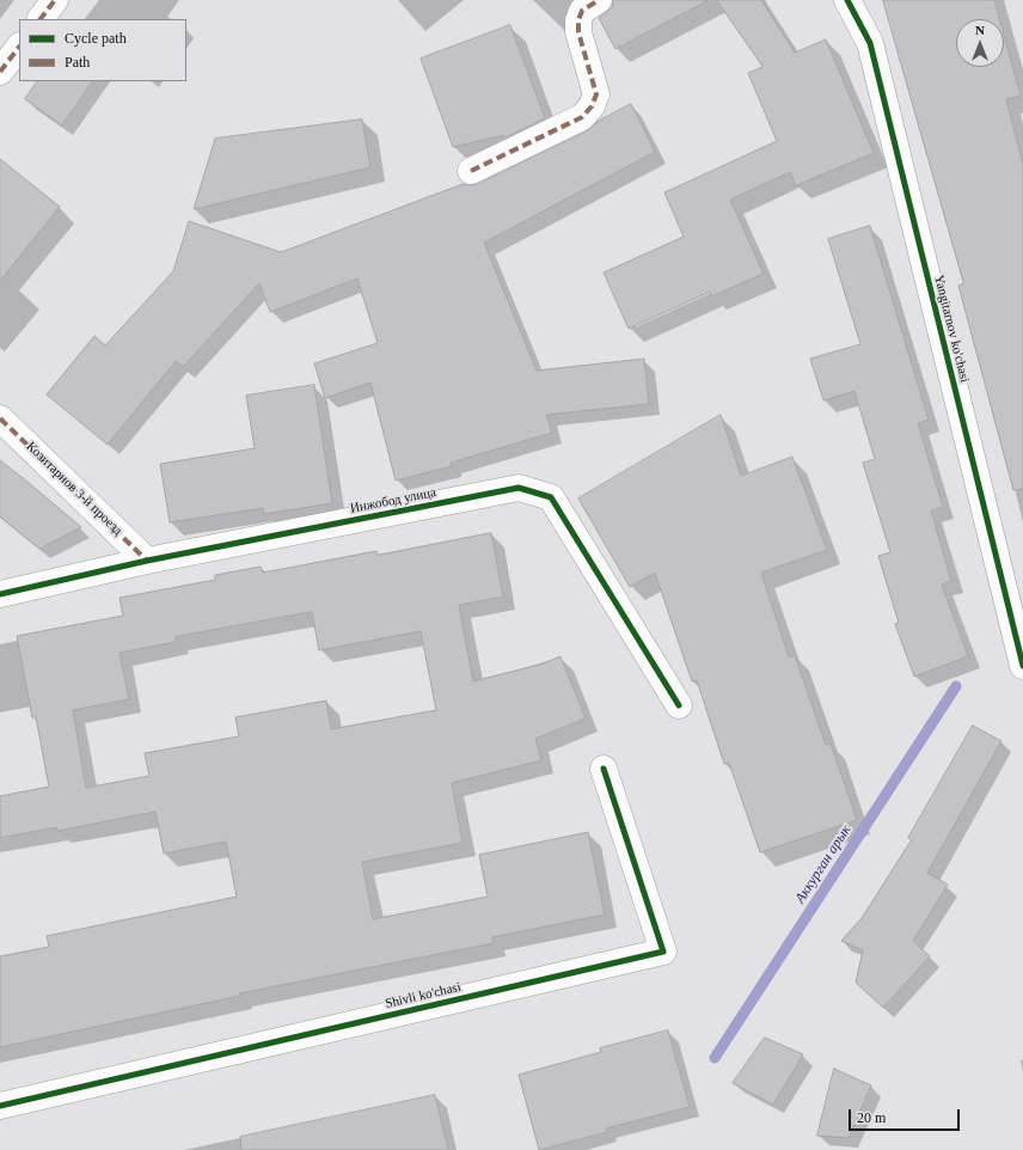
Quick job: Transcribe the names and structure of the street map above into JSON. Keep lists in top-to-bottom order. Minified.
{"streets":{"street":["Yangitarnov ko'chasi","Козитарнов 3-й проезд","Инжобод улица","Shivli ko'chasi"]},"crossings":[["Козитарнов 3-й проезд","Инжобод улица"]],"water":["Аккурган арык"],"legend":["Cycle path","Path"],"scale_bar":"20 m","north":"top"}
